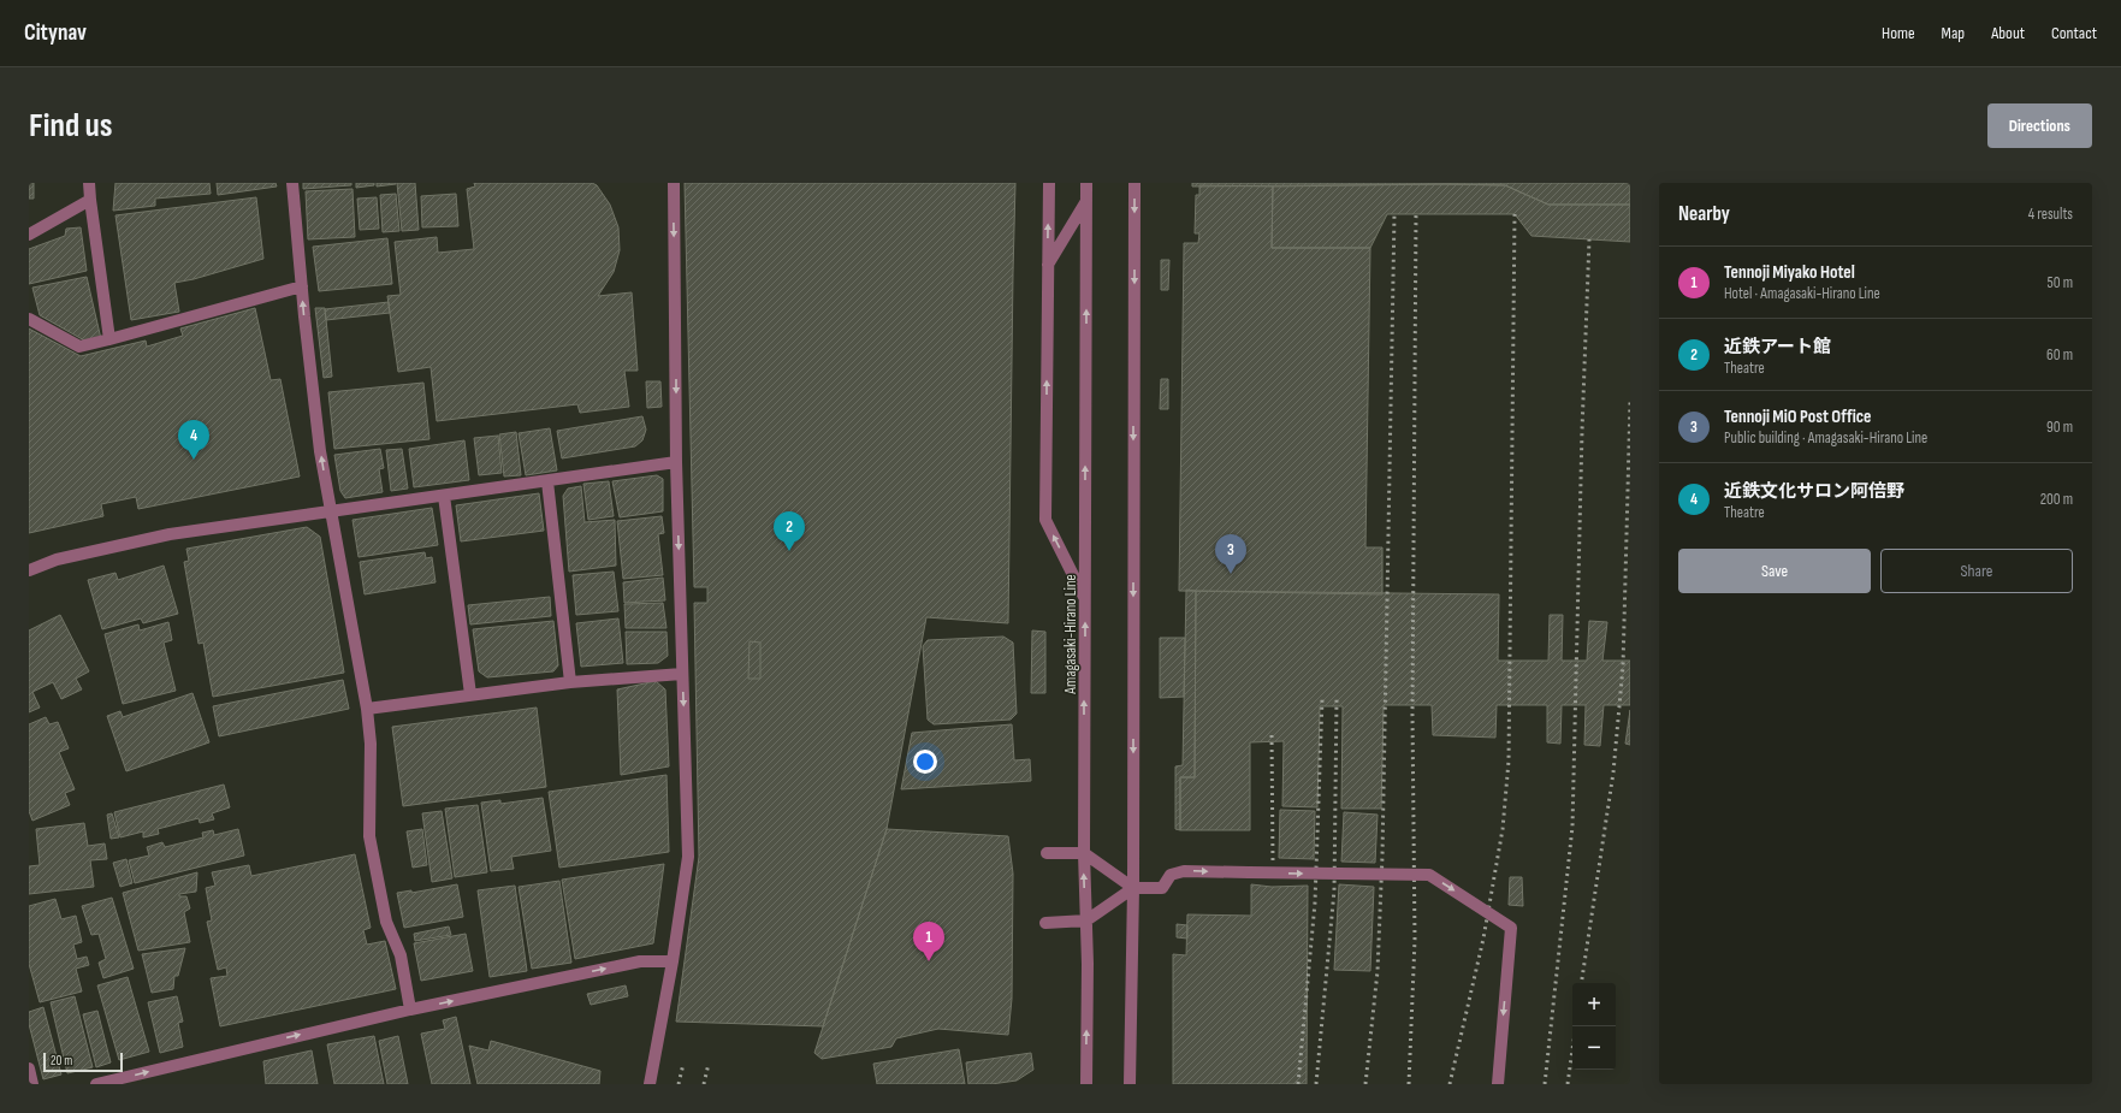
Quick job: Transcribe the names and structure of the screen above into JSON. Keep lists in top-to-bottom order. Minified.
{"streets":{"street":["Amagasaki-Hirano Line"]},"scale_bar":"20 m","page":{"header":"Citynav","nav":["Home","Map","About","Contact"],"buttons":["Directions",["Save","Share"]],"title":"Find us","heading":["Nearby","4 results"],"list":[{"mark":"1","name":"Tennoji Miyako Hotel","note":"Hotel · Amagasaki-Hirano Line","value":"50 m"},{"mark":"2","name":"近鉄アート館","note":"Theatre","value":"60 m"},{"mark":"3","name":"Tennoji MiO Post Office","note":"Public building · Amagasaki-Hirano Line","value":"90 m"},{"mark":"4","name":"近鉄文化サロン阿倍野","note":"Theatre","value":"200 m"}],"pins":["4","2","3","1"],"map_buttons":["+","−"],"scale":"20 m"}}
